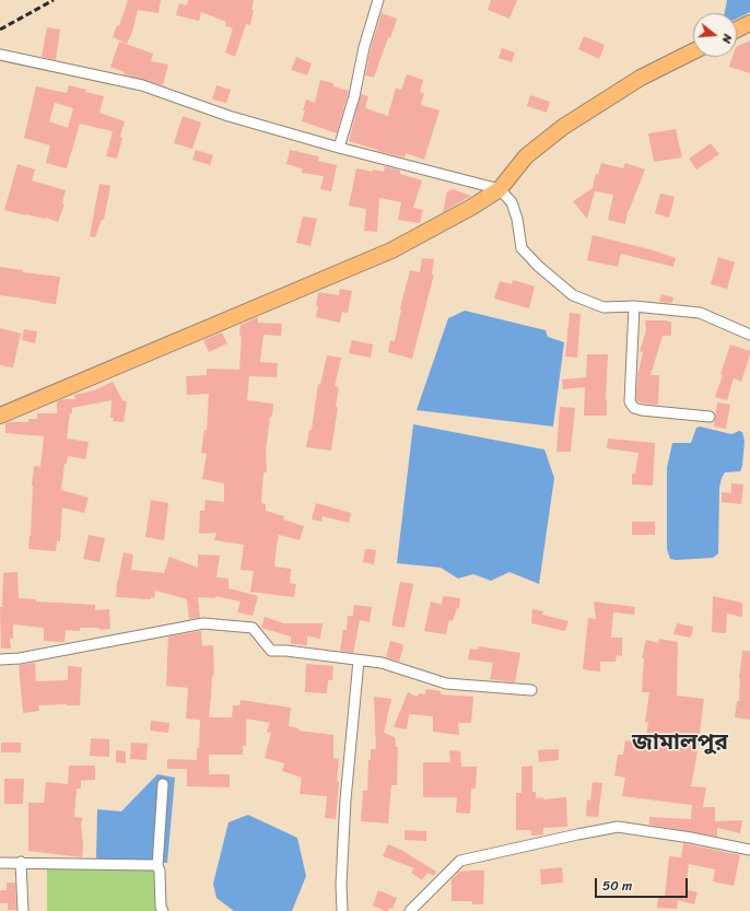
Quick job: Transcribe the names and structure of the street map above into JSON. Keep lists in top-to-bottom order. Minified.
{"districts":["জামালপুর"],"scale_bar":"50 m","north":"right"}
